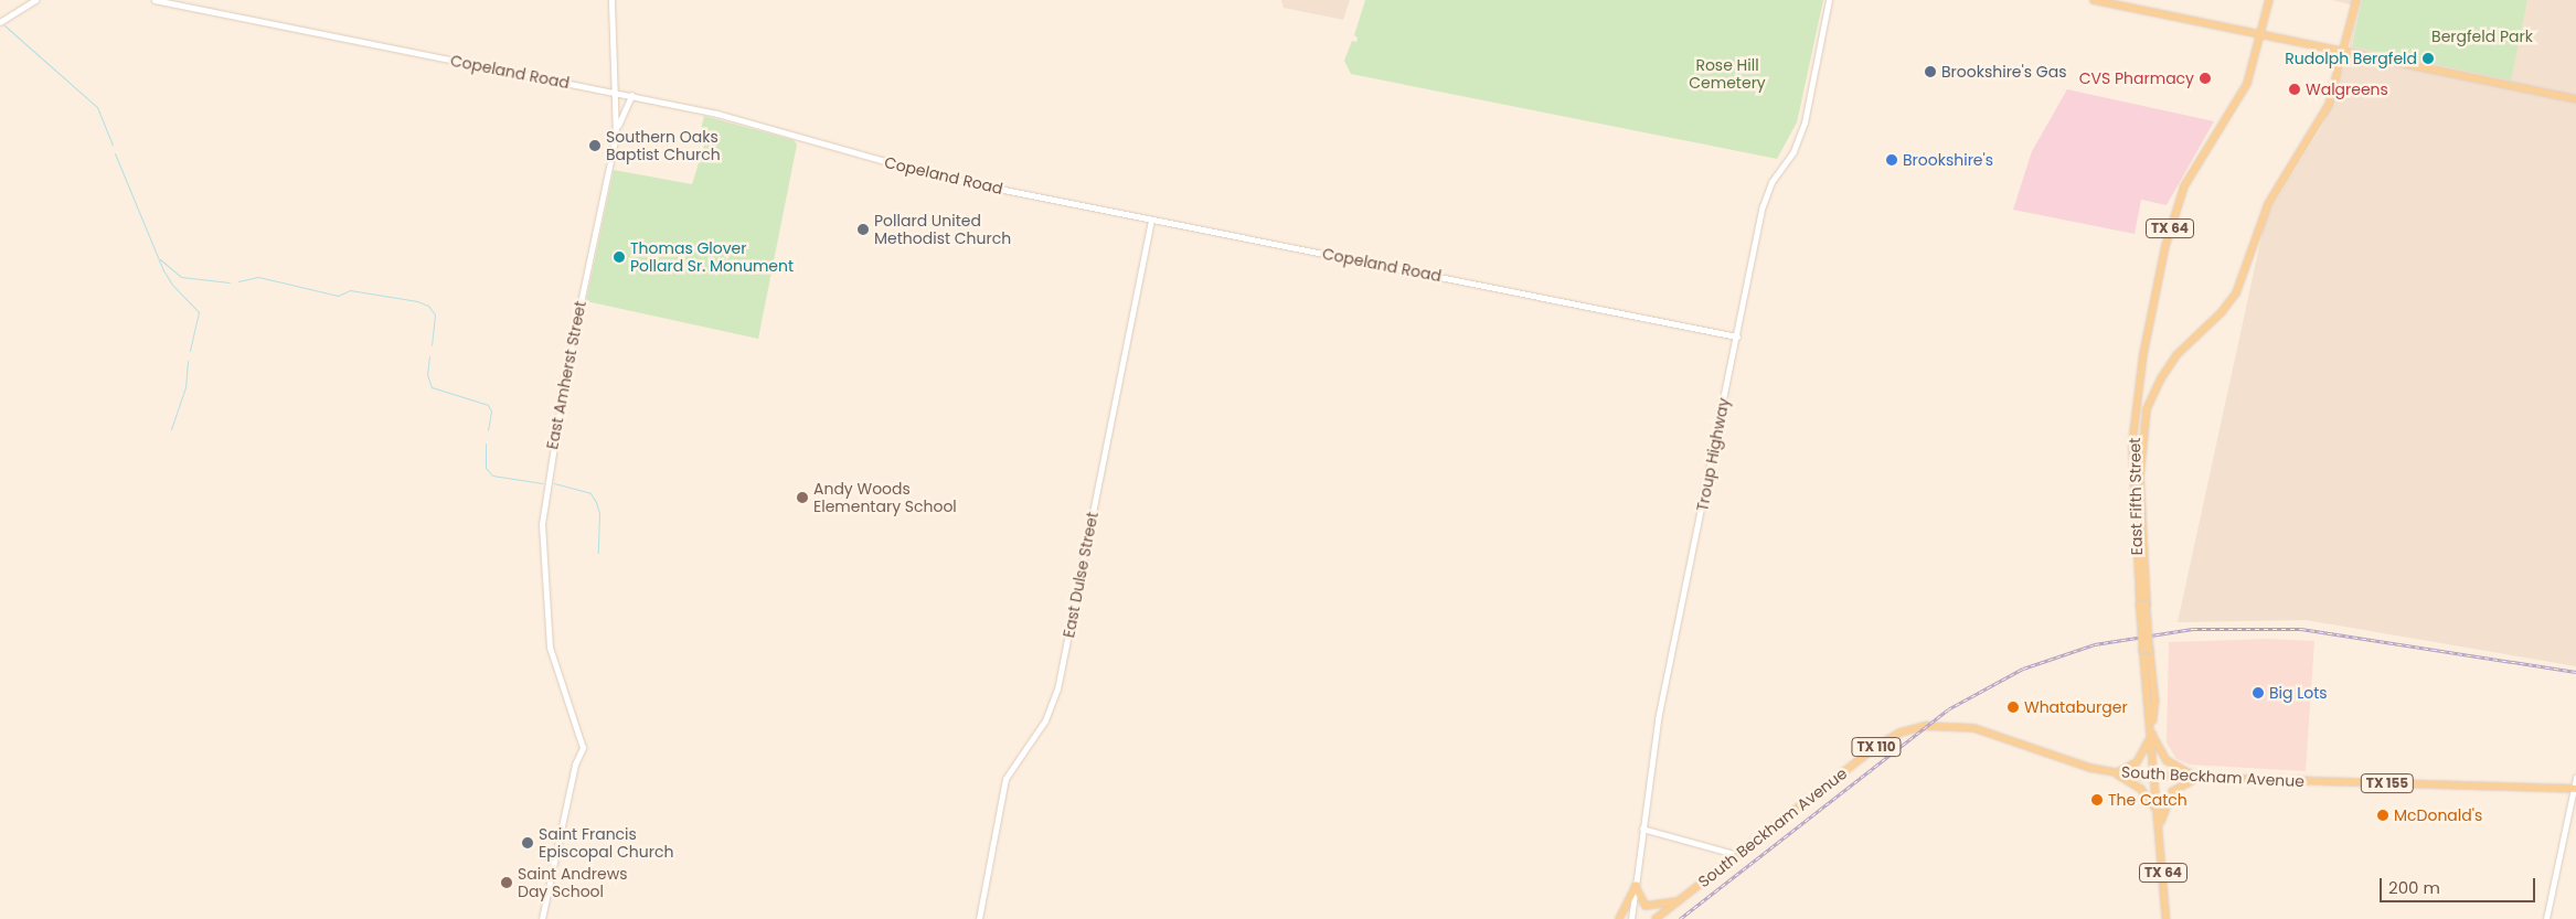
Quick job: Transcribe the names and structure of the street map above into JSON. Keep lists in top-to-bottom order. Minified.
{"streets":{"main road":["TX 64","Troup Highway","East Fifth Street","TX 110","South Beckham Avenue","TX 155"],"street":["Copeland Road","East Amherst Street","East Dulse Street"]},"crossings":[["Copeland Road","East Amherst Street"],["Copeland Road","Troup Highway"],["Copeland Road","East Dulse Street"],["TX 64","East Fifth Street"],["TX 64","South Beckham Avenue"]],"parks":["Bergfeld Park","Rose Hill Cemetery"],"places":["Rudolph Bergfeld","Brookshire's Gas","CVS Pharmacy","Walgreens","Southern Oaks Baptist Church","Brookshire's","Pollard United Methodist Church","Thomas Glover Pollard Sr. Monument","Andy Woods Elementary School","Big Lots","Whataburger","The Catch","McDonald's","Saint Francis Episcopal Church","Saint Andrews Day School"],"scale_bar":"200 m"}
